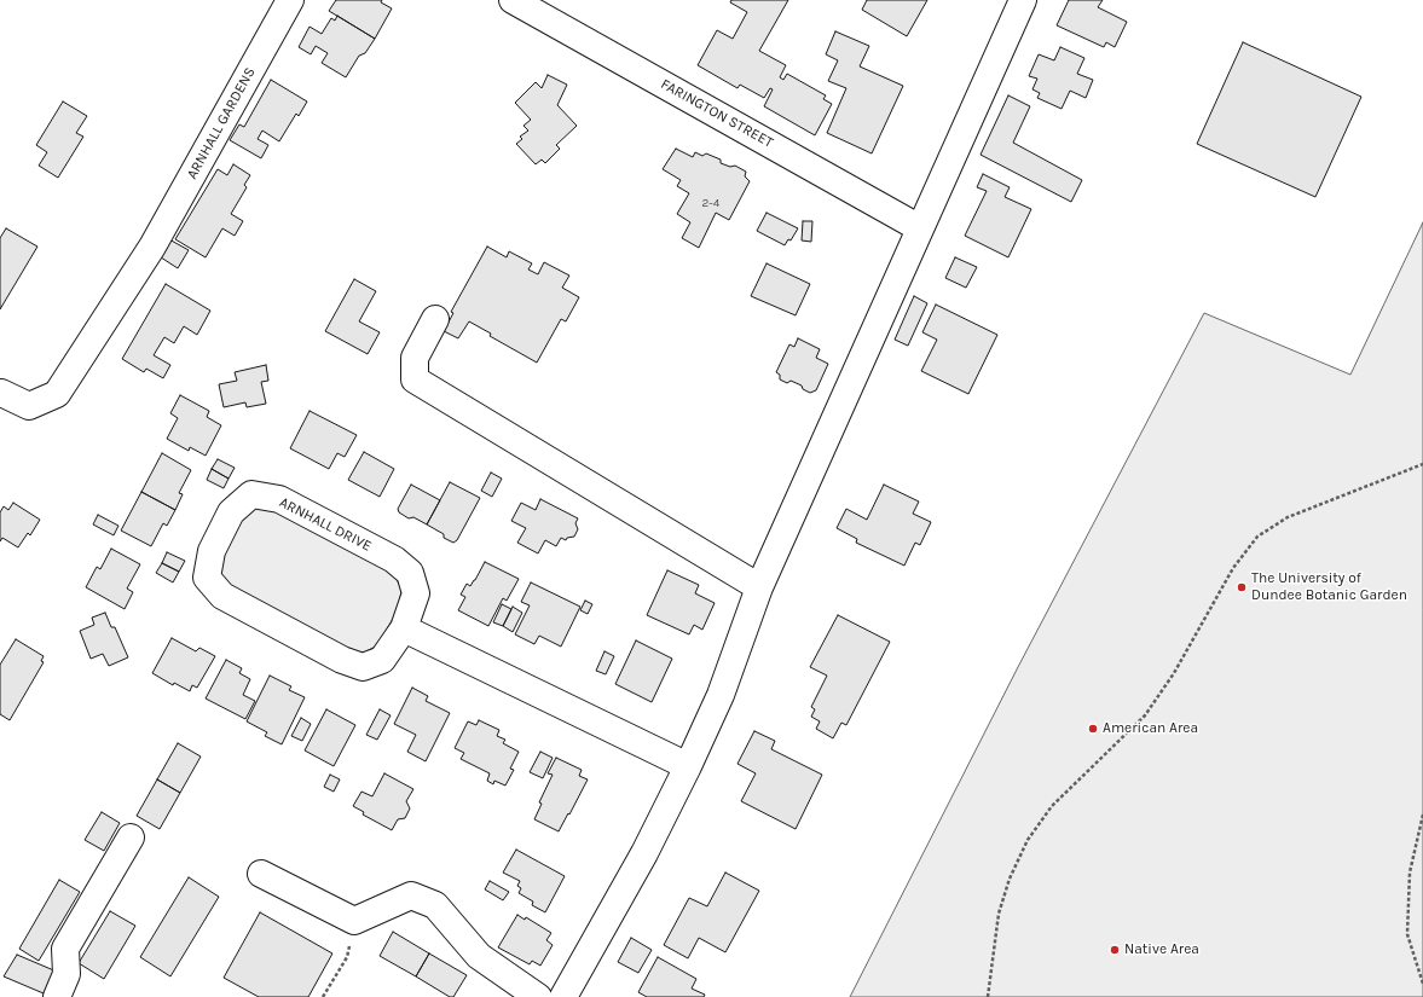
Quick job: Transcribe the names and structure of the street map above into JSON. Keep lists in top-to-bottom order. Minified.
{"streets":{"street":["FARINGTON STREET","ARNHALL GARDENS","ARNHALL DRIVE"]},"places":["The University of Dundee Botanic Garden","American Area","Native Area"],"house_numbers":["2-4"]}
